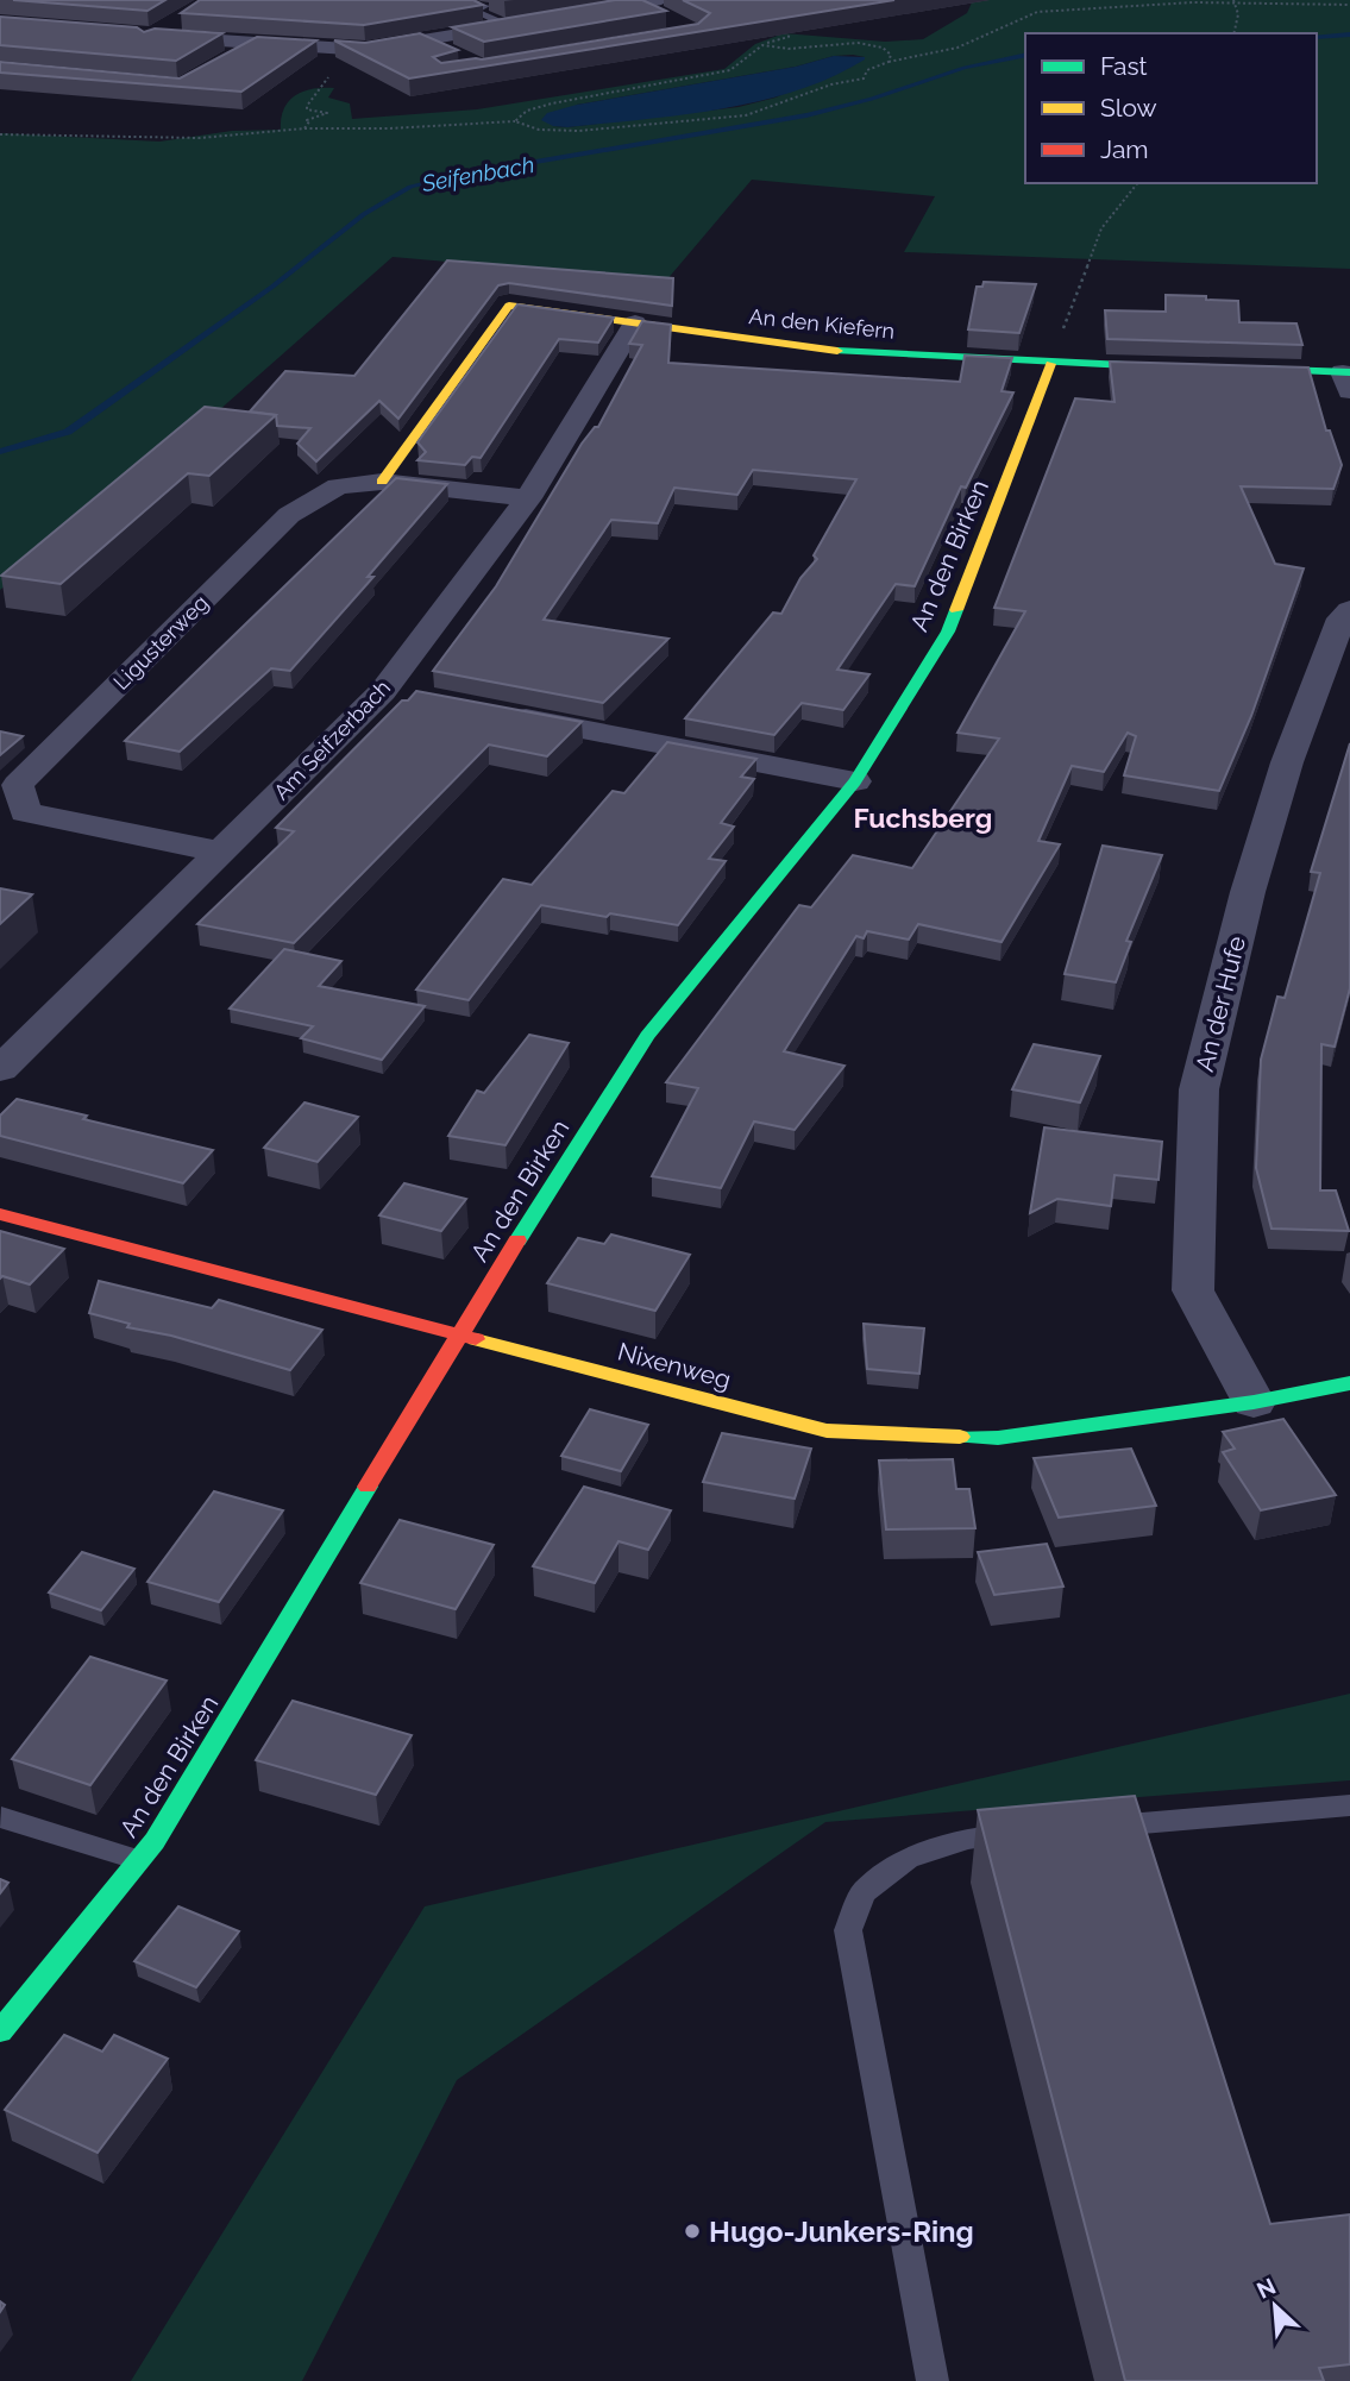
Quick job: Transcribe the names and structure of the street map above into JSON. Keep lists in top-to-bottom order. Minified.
{"streets":{"street":["An den Kiefern","An den Birken","Ligusterweg","Am Seifzerbach","An der Hufe","Nixenweg"]},"crossings":[["An den Kiefern","An den Birken"],["An den Kiefern","Ligusterweg"],["An den Kiefern","Am Seifzerbach"],["An den Birken","Nixenweg"],["Ligusterweg","Am Seifzerbach"],["An der Hufe","Nixenweg"]],"districts":["Fuchsberg"],"water":["Seifenbach"],"places":["Hugo-Junkers-Ring"],"legend":["Fast","Slow","Jam"],"north":"top left"}
